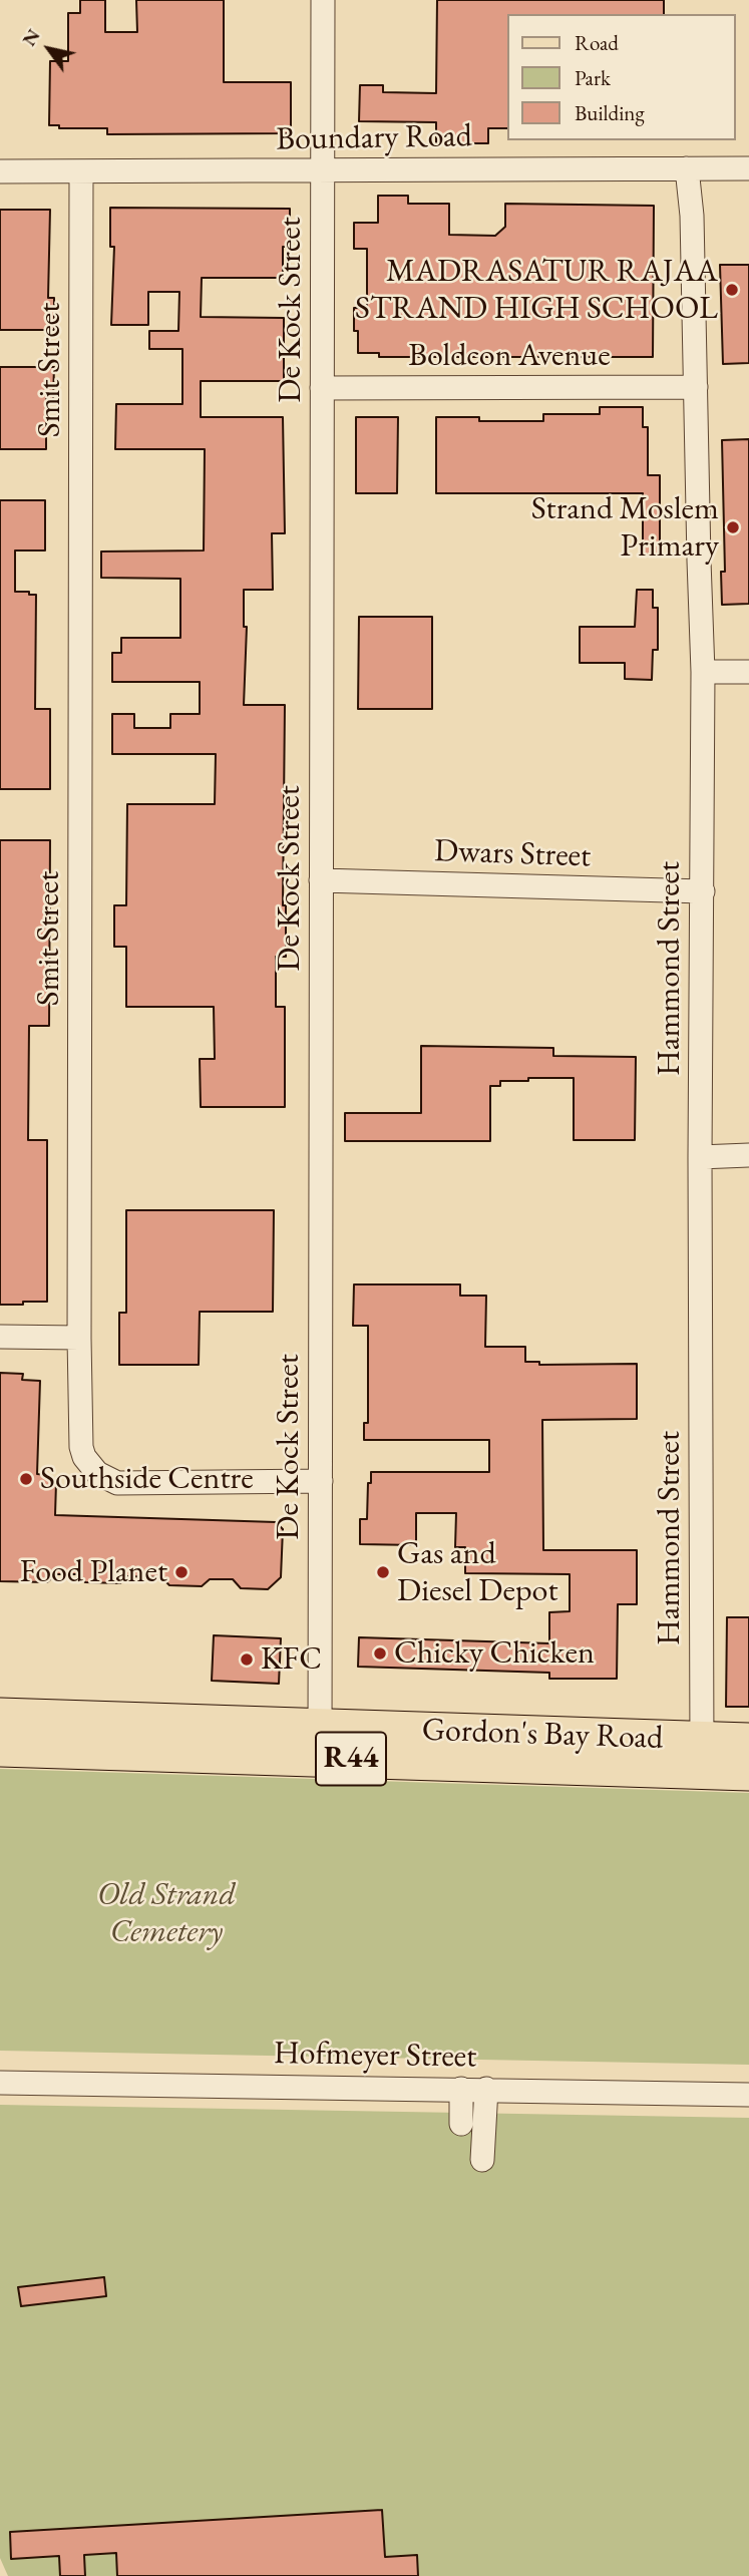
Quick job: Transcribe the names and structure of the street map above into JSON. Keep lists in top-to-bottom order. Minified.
{"streets":{"main road":["Gordon's Bay Road","R44"],"street":["Boundary Road","De Kock Street","Boldcon Avenue","Smit Street","Dwars Street","Hammond Street","Hofmeyer Street"]},"crossings":[["Boundary Road","De Kock Street"],["Boundary Road","Smit Street"],["Boundary Road","Hammond Street"],["De Kock Street","Boldcon Avenue"],["De Kock Street","Smit Street"],["De Kock Street","Dwars Street"],["De Kock Street","Gordon's Bay Road"],["Boldcon Avenue","Hammond Street"],["Dwars Street","Hammond Street"],["Hammond Street","Gordon's Bay Road"]],"parks":["Old Strand Cemetery"],"places":["MADRASATUR RAJAA STRAND HIGH SCHOOL","Strand Moslem Primary","Southside Centre","Food Planet","Gas and Diesel Depot","Chicky Chicken","KFC"],"legend":["Road","Park","Building"],"north":"top left"}
